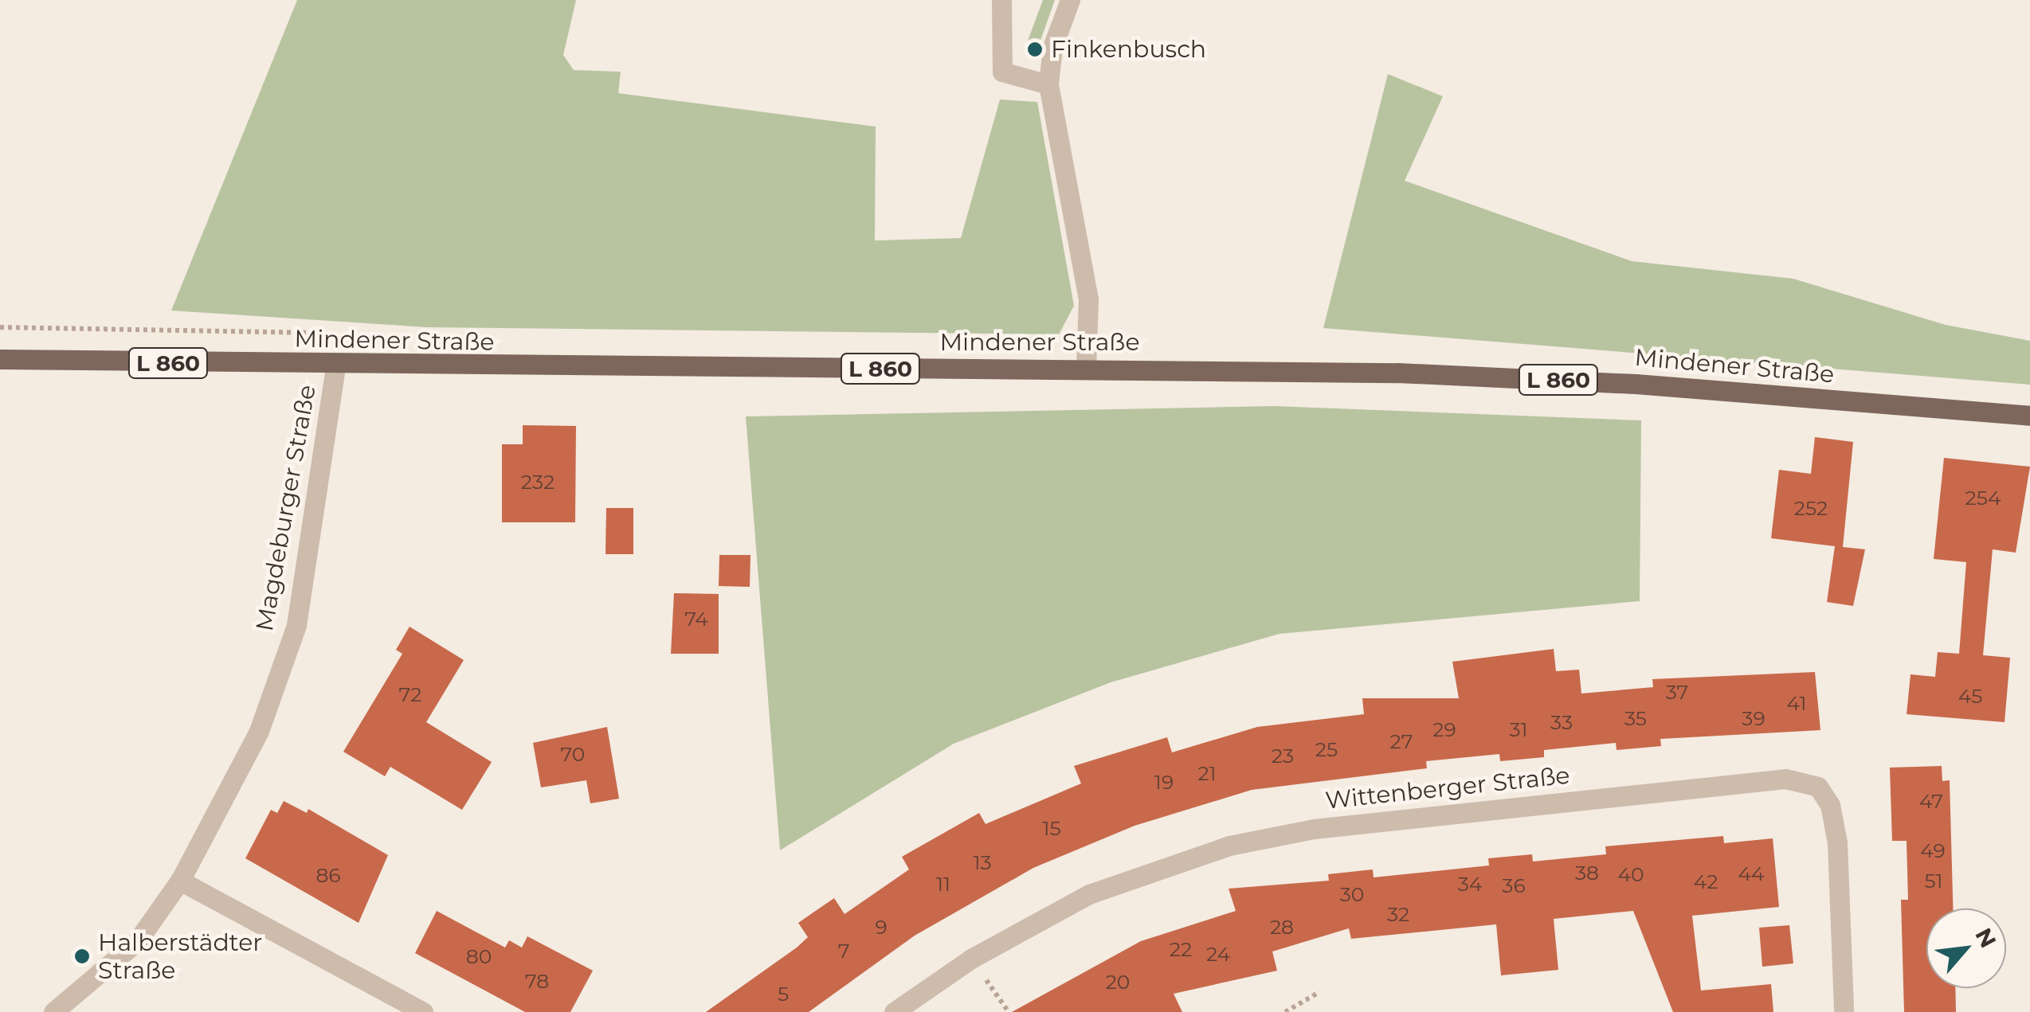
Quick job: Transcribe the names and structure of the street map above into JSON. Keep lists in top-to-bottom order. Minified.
{"streets":{"main road":["Mindener Straße","L 860"],"street":["Magdeburger Straße","Wittenberger Straße"]},"crossings":[["Mindener Straße","Magdeburger Straße"]],"places":["Finkenbusch","Halberstädter Straße"],"house_numbers":["232","254","252","74","37","72","45","41","35","39","33","29","31","27","25","70","23","21","19","47","15","49","13","38","44","40","86","51","42","11","34","36","30","32","9","28","22","7","24","80","78","20","5"],"north":"top right"}
